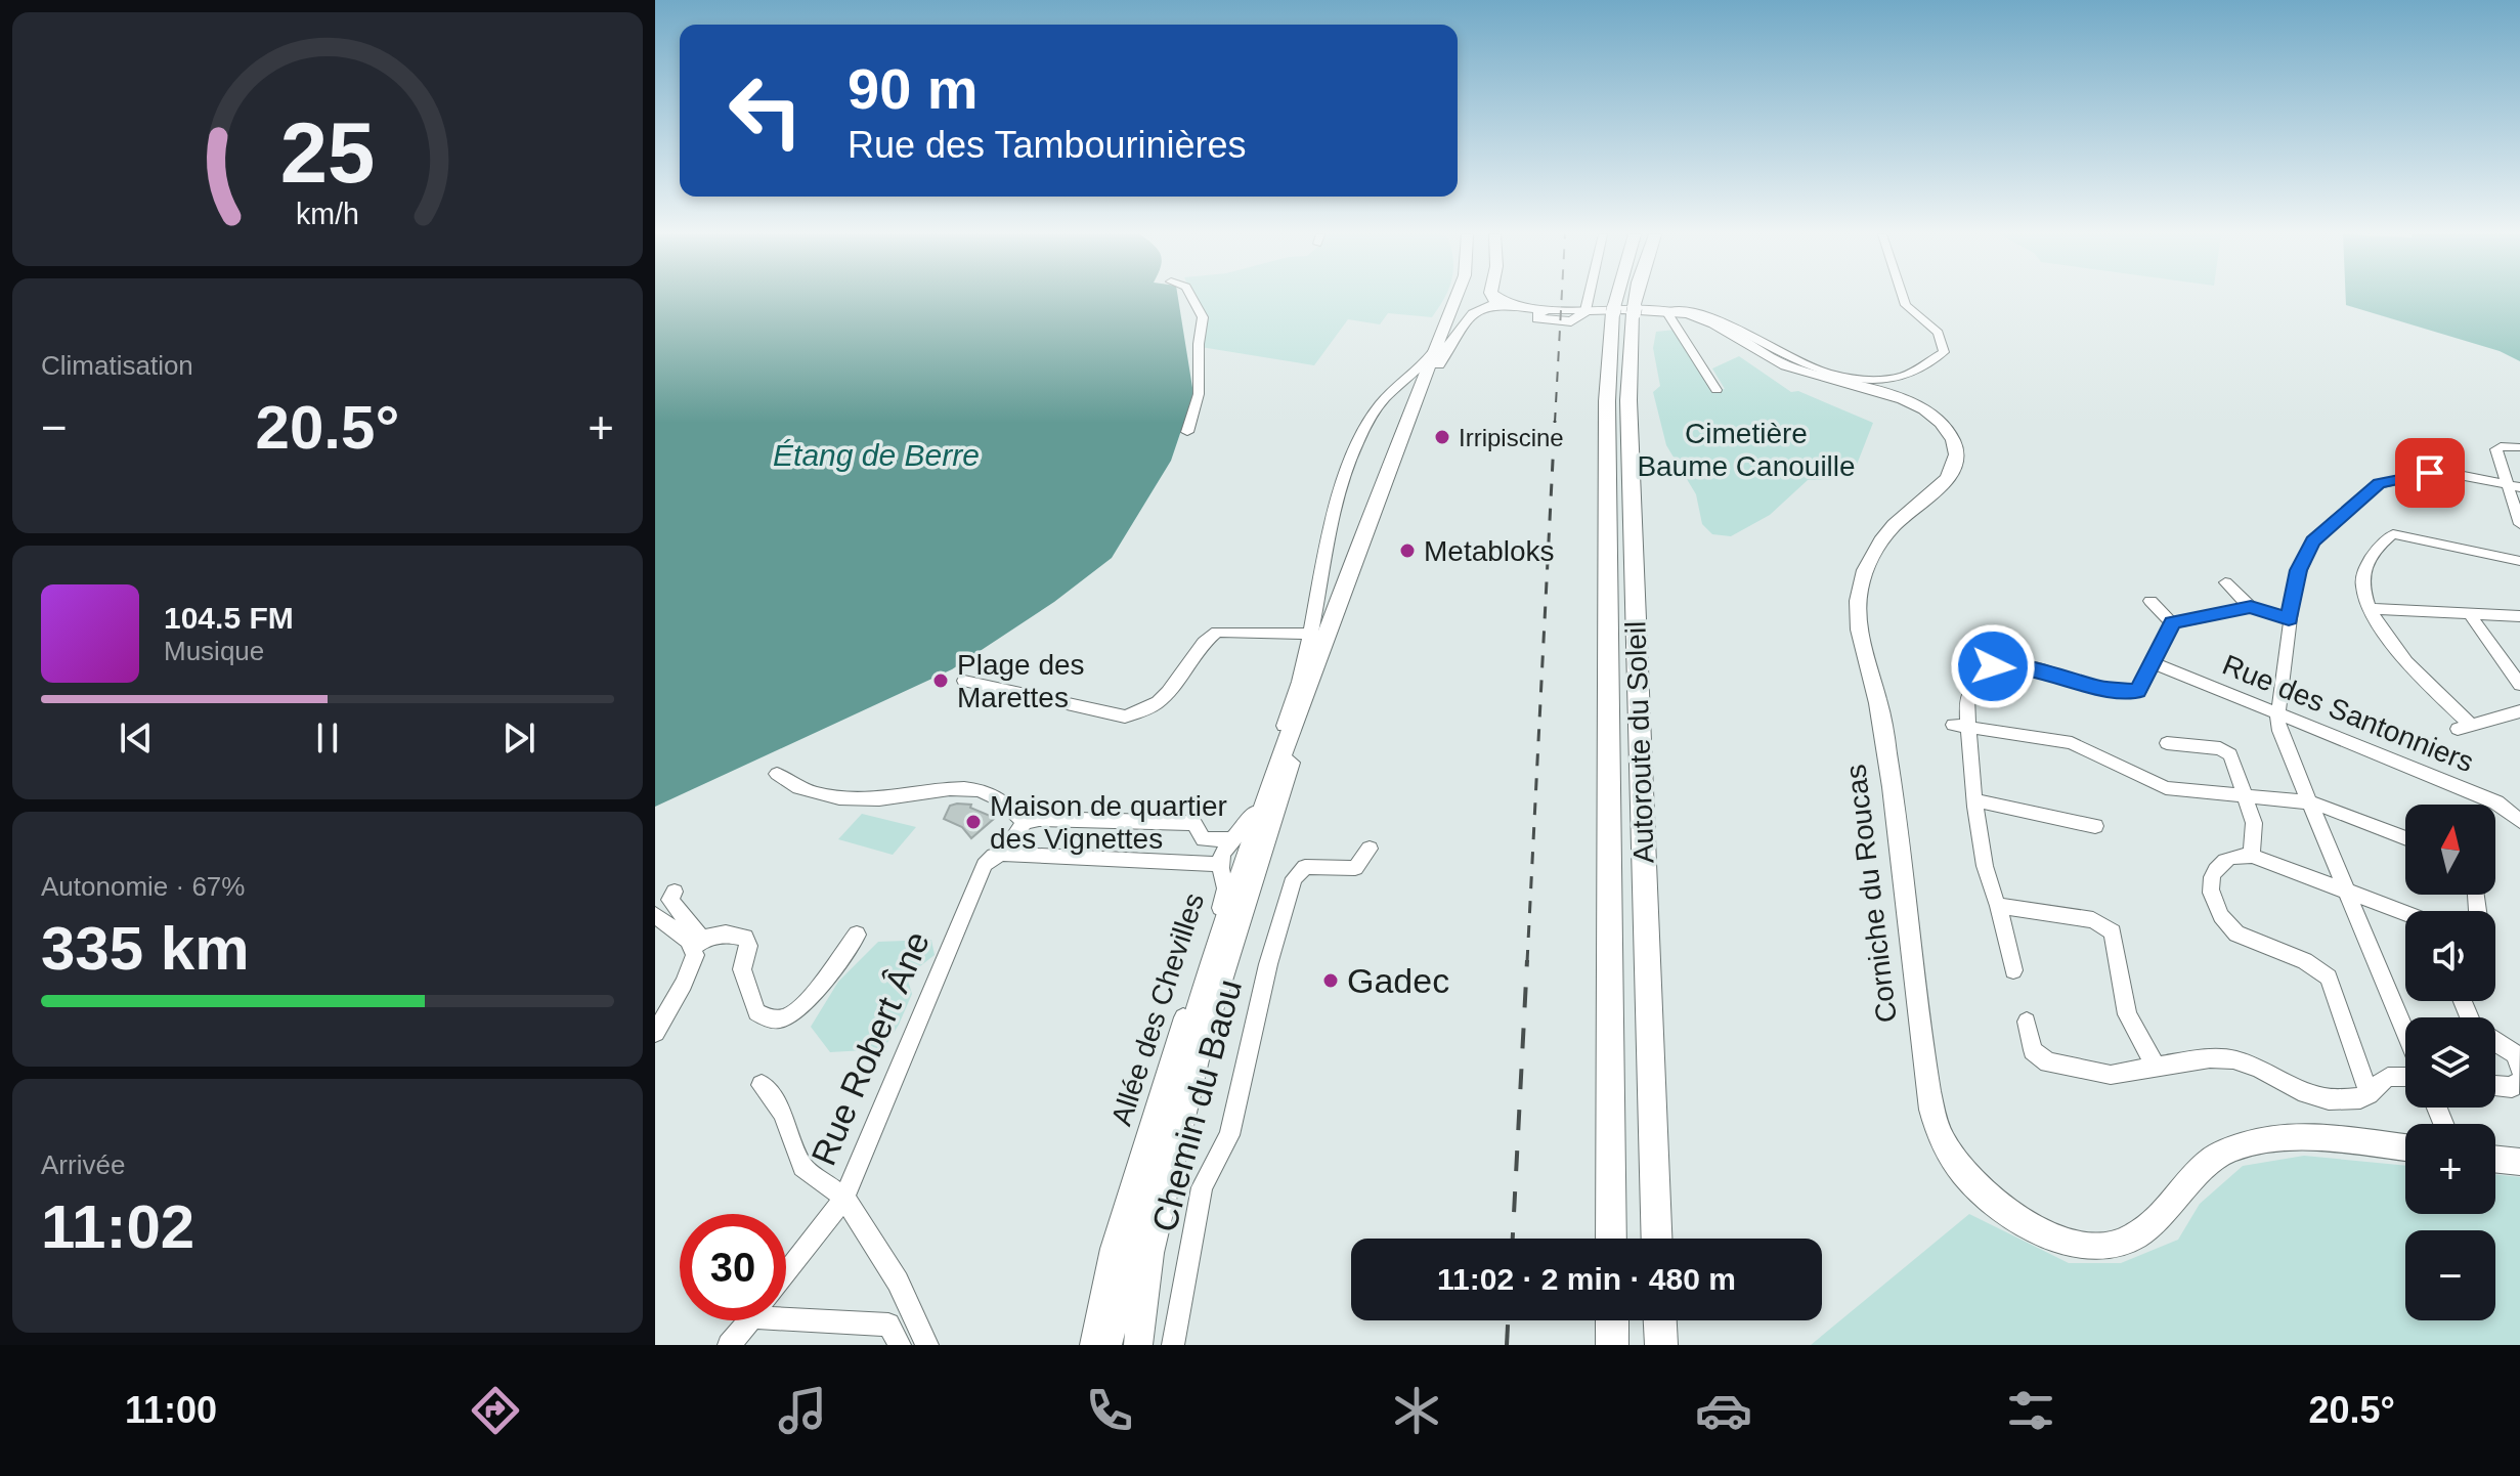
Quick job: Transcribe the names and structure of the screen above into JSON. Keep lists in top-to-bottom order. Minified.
{"streets":{"highway":["Autoroute du Soleil"],"main road":["Corniche du Roucas"],"street":["Rue des Santonniers","Allée des Chevilles","Rue Robert Âne","Chemin du Baou"]},"water":["Étang de Berre"],"parks":["Cimetière Baume Canouille"],"places":["Irripiscine","Metabloks","Plage des Marettes","Maison de quartier des Vignettes","Gadec"],"north":"top","page":{"turn":["90 m","Rue des Tambourinières"],"tile":["Climatisation",["Autonomie · 67%","335 km"],["Arrivée","11:02"]],"heat":["−","20.5°","+"],"song":["104.5 FM","Musique"],"map_buttons":["+","−"],"limit":"30","trip":"11:02 · 2 min · 480 m","tabs":["11:00","20.5°"],"gauge":["25","km/h"]}}
